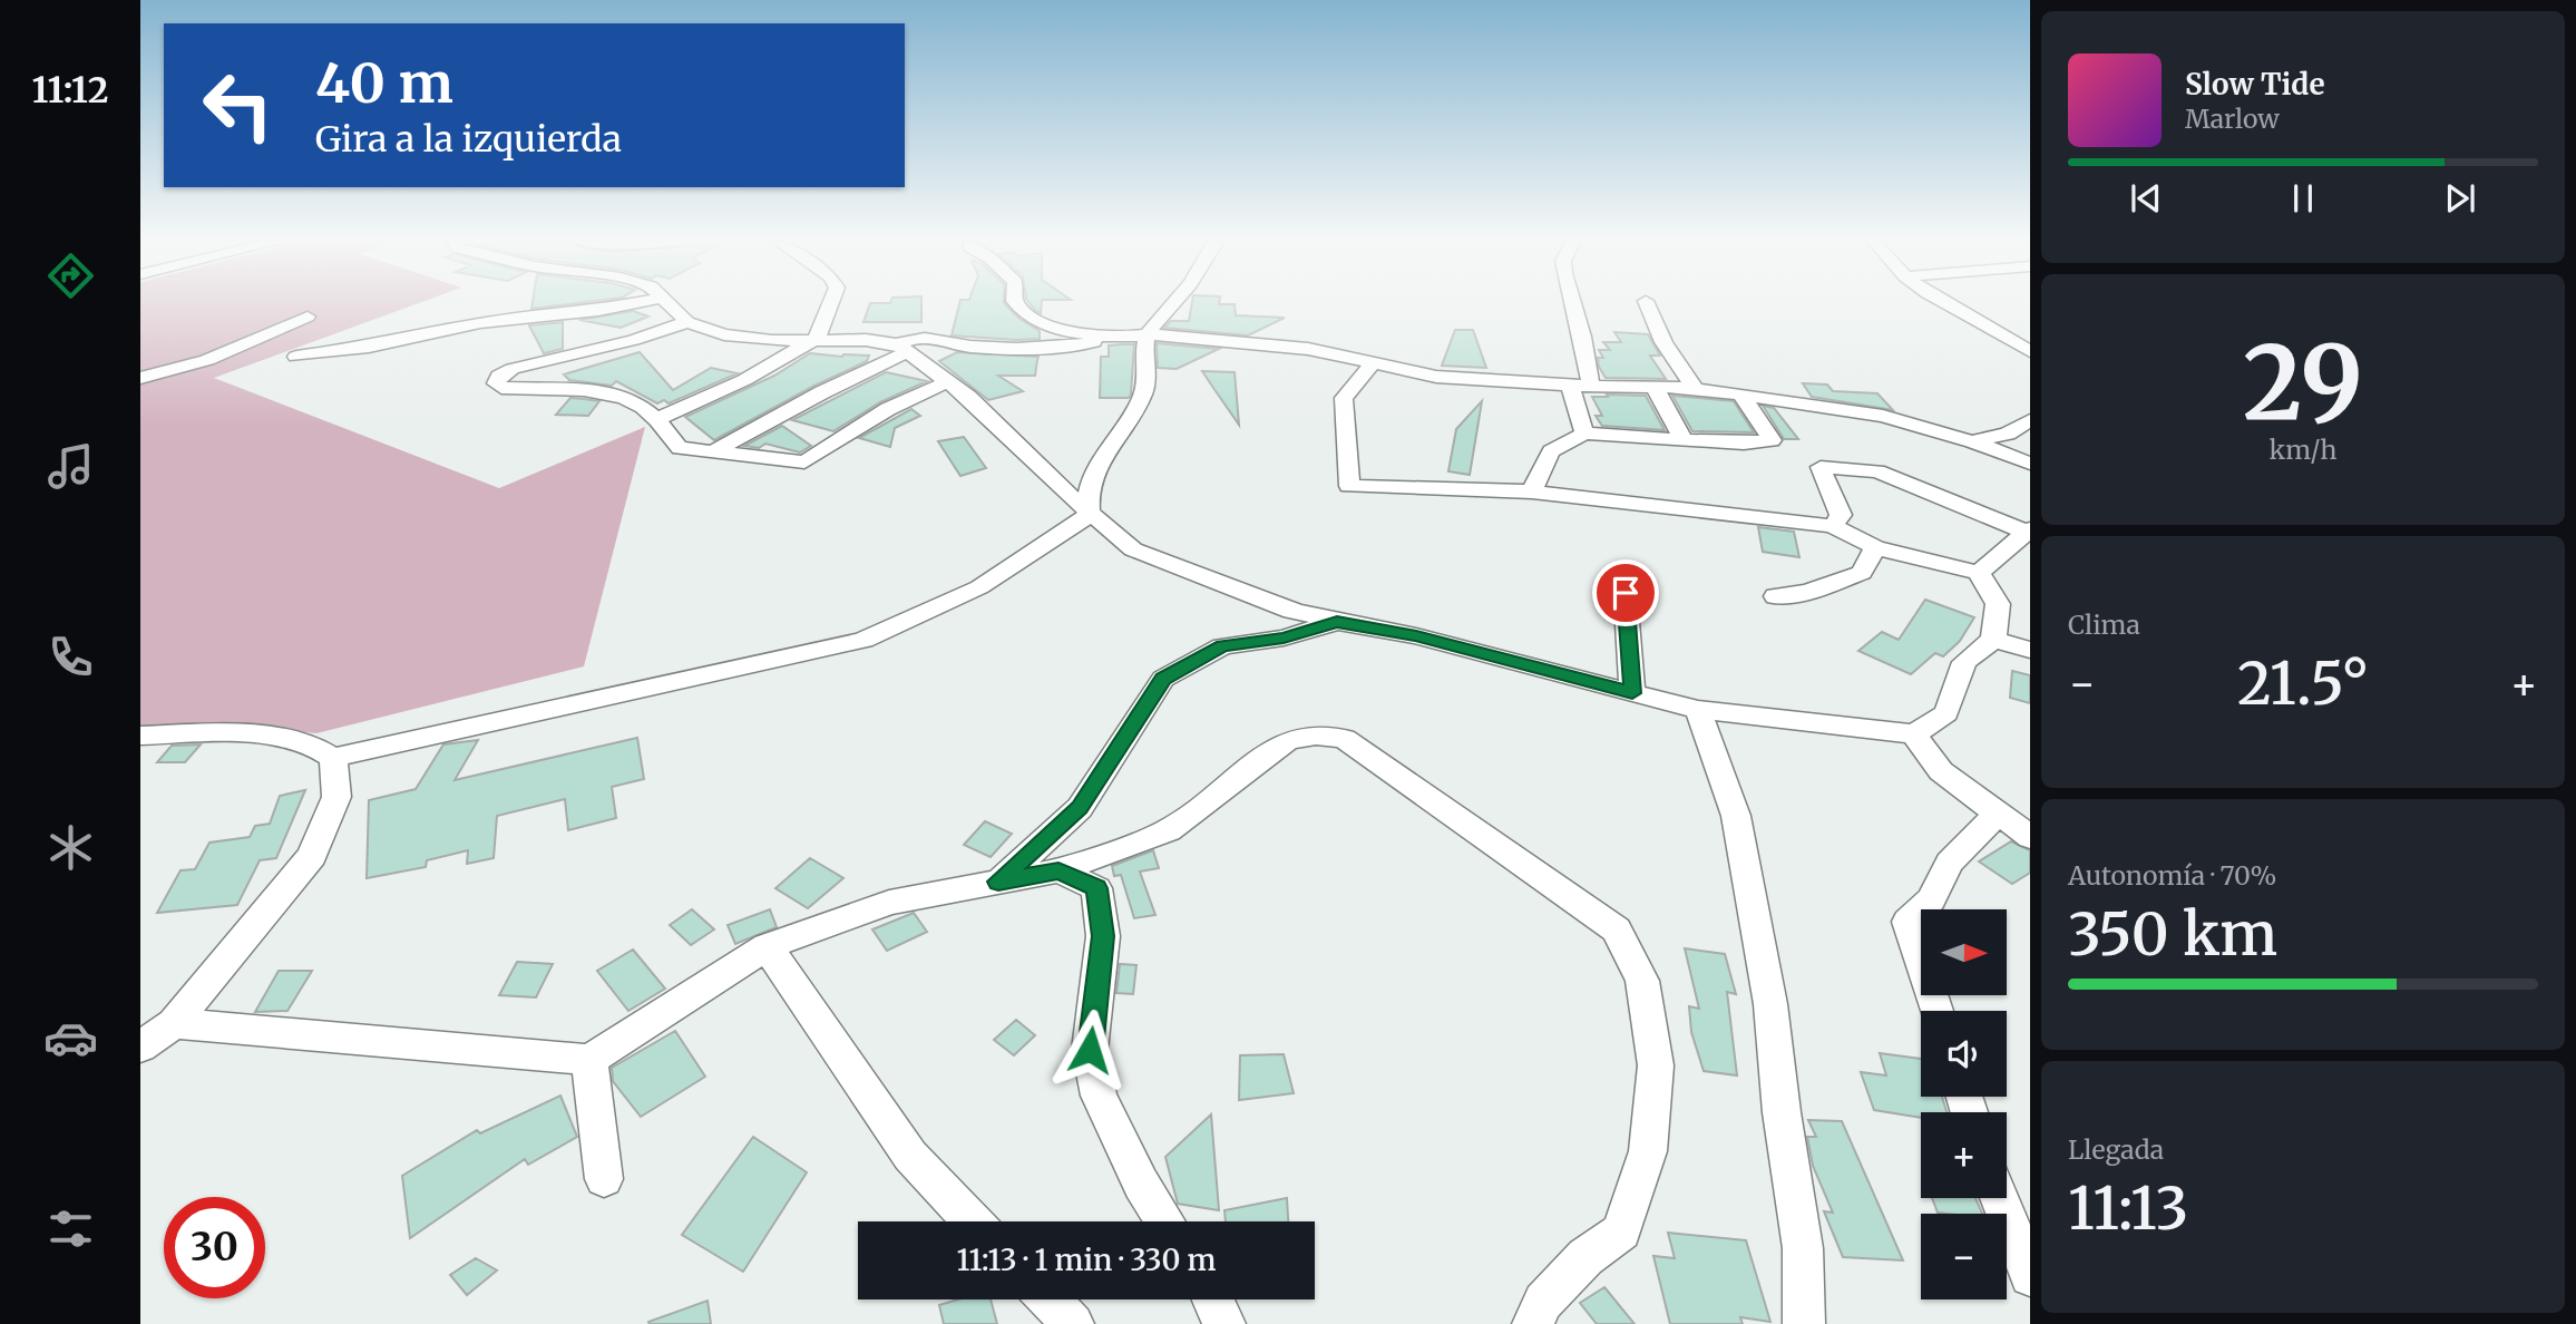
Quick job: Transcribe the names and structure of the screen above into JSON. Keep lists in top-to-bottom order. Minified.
{"north":"right","page":{"tabs":"11:12","turn":["40 m","Gira a la izquierda"],"song":["Slow Tide","Marlow"],"tile":[["29","km/h"],"Clima",["Autonomía · 70%","350 km"],["Llegada","11:13"]],"heat":["−","21.5°","+"],"map_buttons":["+","−"],"limit":"30","trip":"11:13 · 1 min · 330 m"}}
